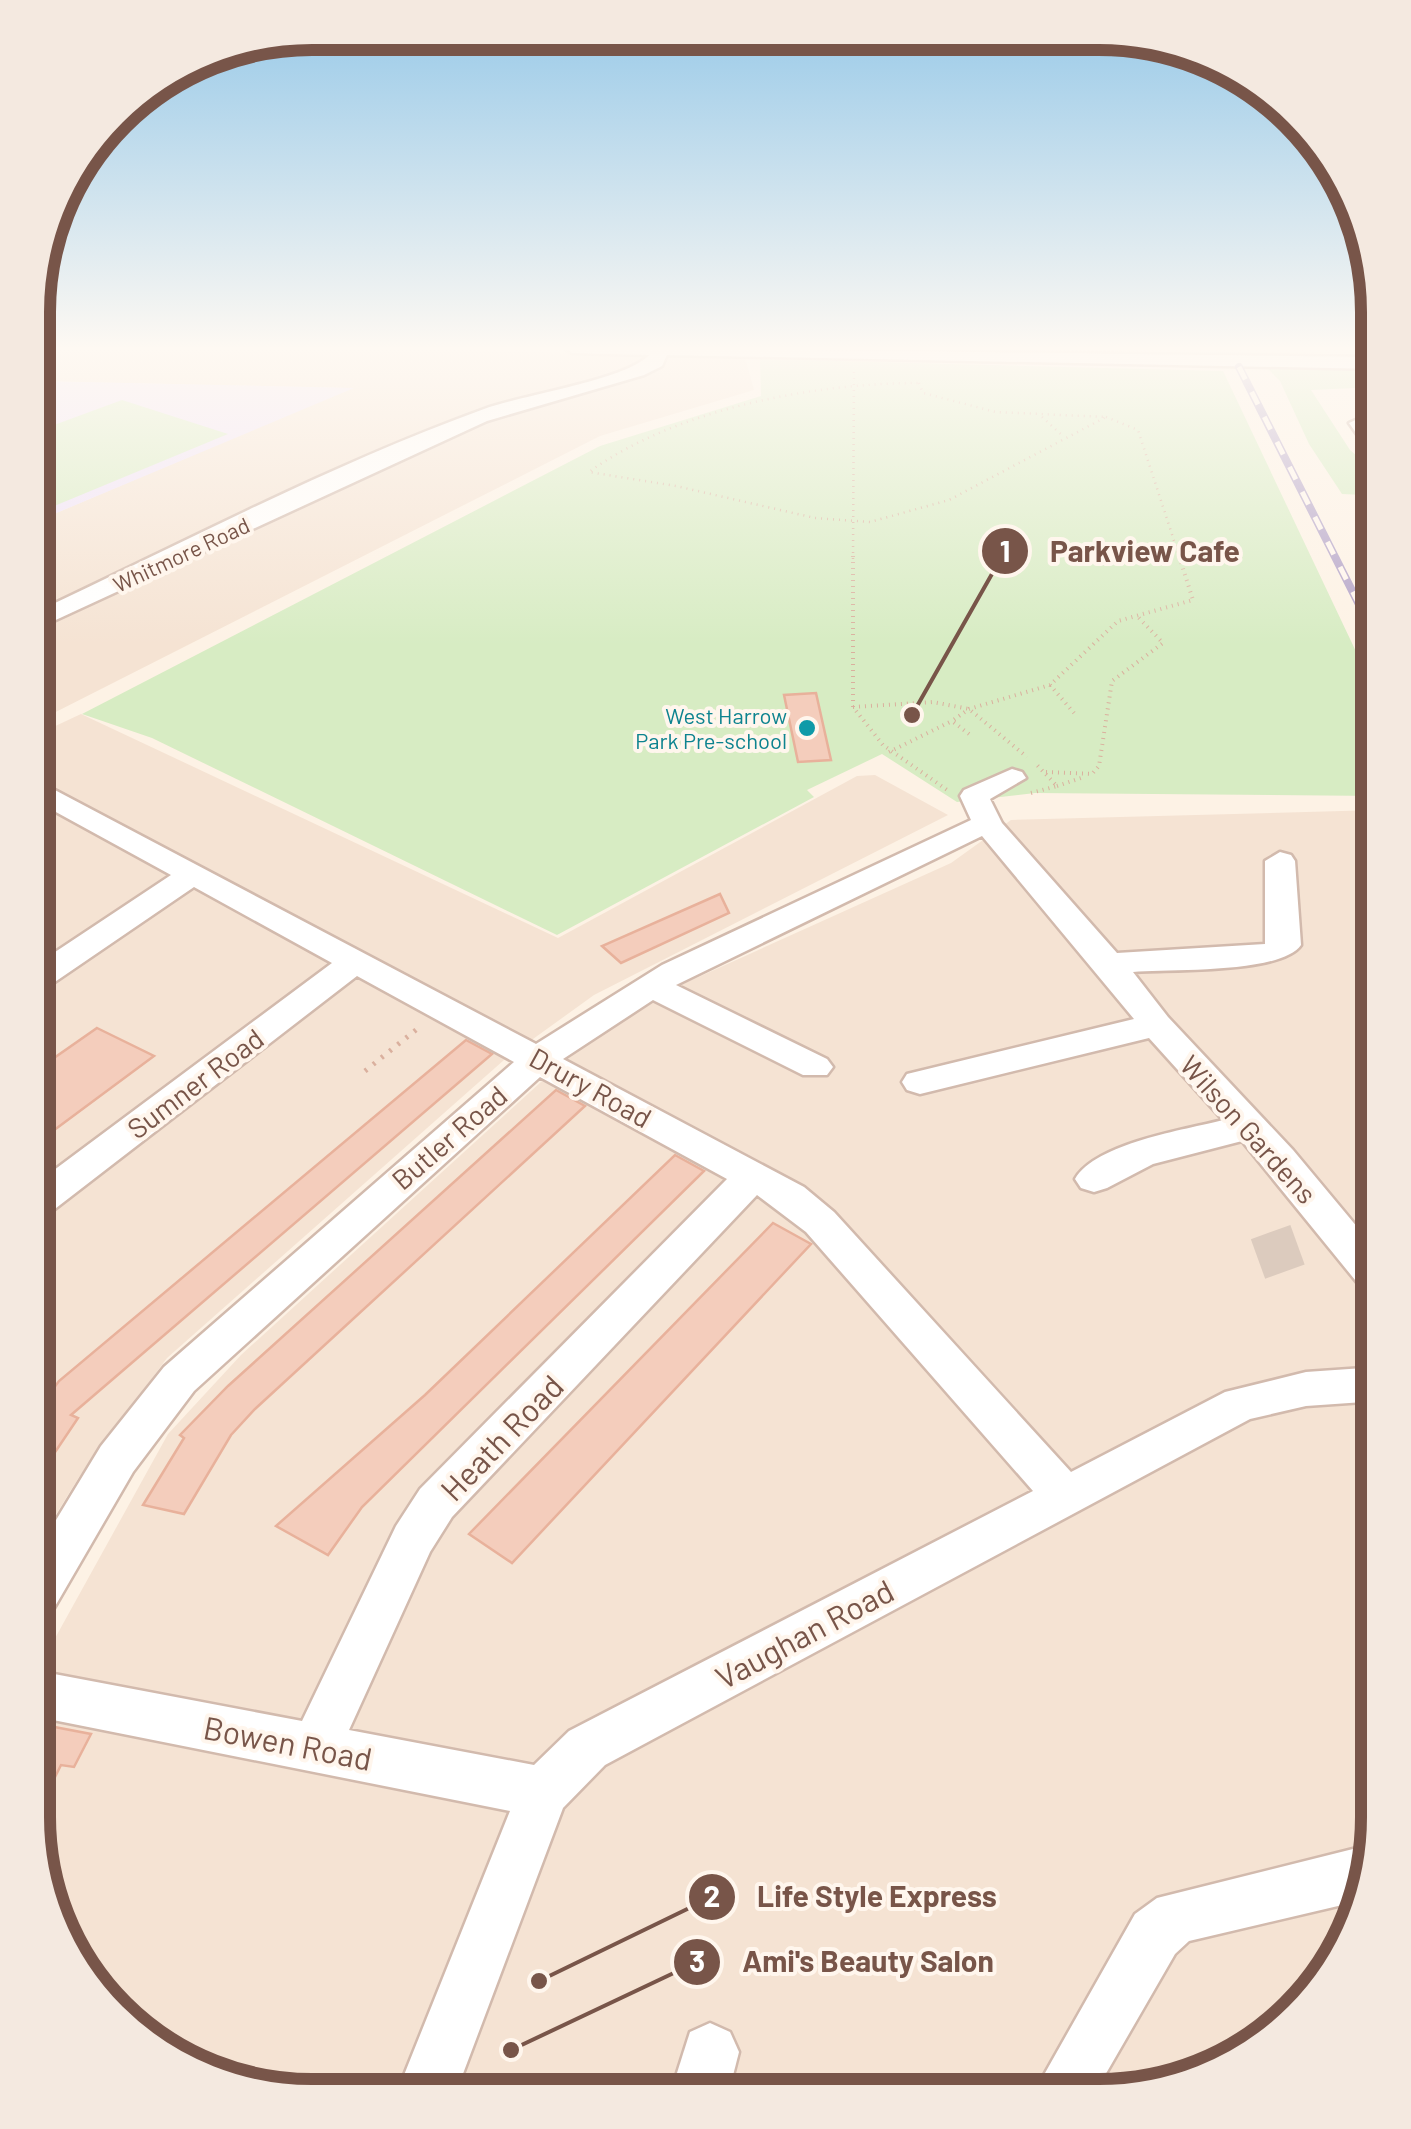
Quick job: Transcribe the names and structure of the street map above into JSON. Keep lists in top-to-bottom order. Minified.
{"streets":{"street":["Whitmore Road","Sumner Road","Drury Road","Wilson Gardens","Butler Road","Heath Road","Vaughan Road","Bowen Road"]},"crossings":[["Sumner Road","Drury Road"],["Drury Road","Butler Road"],["Drury Road","Heath Road"],["Drury Road","Vaughan Road"],["Wilson Gardens","Butler Road"],["Heath Road","Bowen Road"],["Vaughan Road","Bowen Road"]],"places":["Parkview Cafe","West Harrow Park Pre-school","Life Style Express","Ami's Beauty Salon"]}
